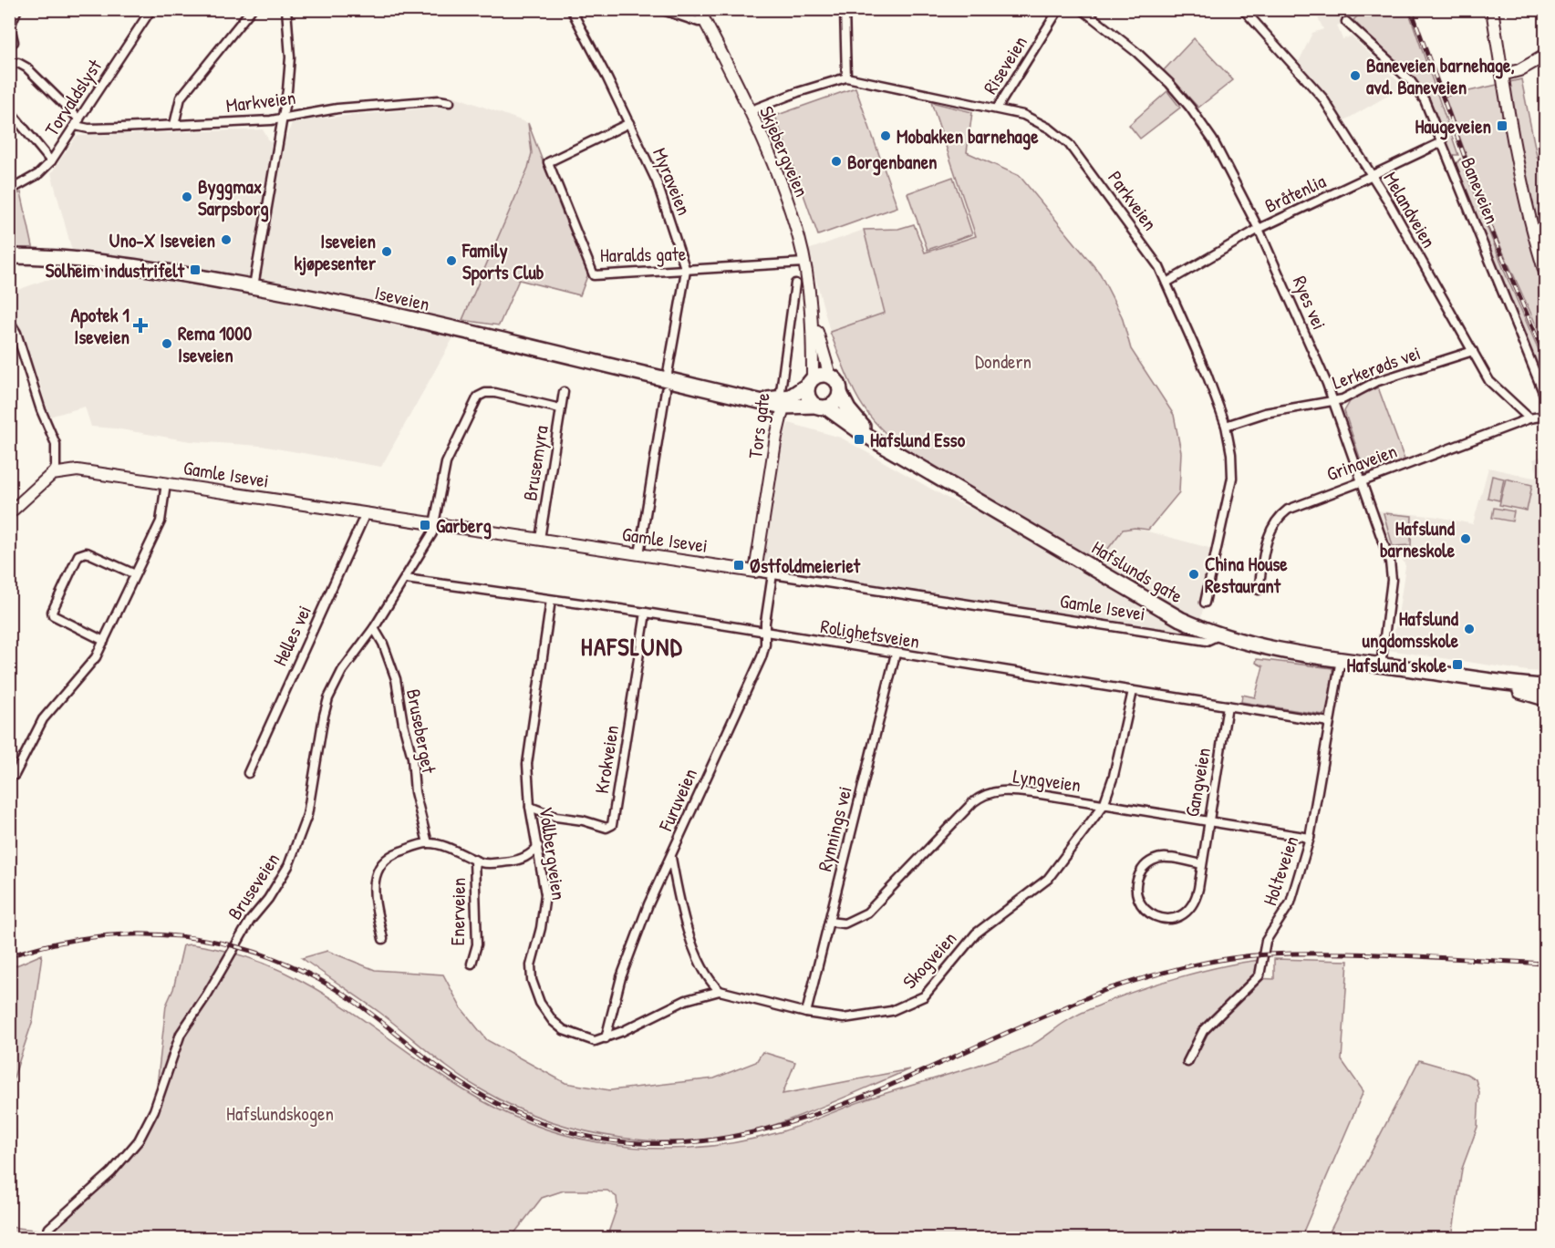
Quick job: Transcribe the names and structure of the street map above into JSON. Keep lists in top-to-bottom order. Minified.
{"streets":{"highway":["Iseveien","Hafslunds gate"],"street":["Riseveien","Torvaldslyst","Markveien","Skjebergveien","Myraveien","Baneveien","Bråtenlia","Parkveien","Melandveien","Haralds gate","Ryes vei","Lerkerøds vei","Tors gate","Grinaveien","Brusemyra","Gamle Isevei","Rolighetsveien","Helles vei","Bruseberget","Krokveien","Lyngveien","Gangveien","Furuveien","Rynnings vei","Vollbergveien","Holteveien","Bruseveien","Enerveien","Skogveien"]},"crossings":[["Riseveien","Parkveien"],["Torvaldslyst","Markveien"],["Skjebergveien","Parkveien"],["Skjebergveien","Haralds gate"],["Skjebergveien","Iseveien"],["Skjebergveien","Hafslunds gate"],["Myraveien","Haralds gate"],["Myraveien","Iseveien"],["Myraveien","Gamle Isevei"],["Baneveien","Bråtenlia"],["Bråtenlia","Parkveien"],["Bråtenlia","Melandveien"],["Bråtenlia","Ryes vei"],["Parkveien","Lerkerøds vei"],["Melandveien","Lerkerøds vei"],["Melandveien","Grinaveien"],["Iseveien","Tors gate"],["Iseveien","Hafslunds gate"],["Ryes vei","Lerkerøds vei"],["Ryes vei","Grinaveien"],["Ryes vei","Hafslunds gate"],["Tors gate","Gamle Isevei"],["Brusemyra","Gamle Isevei"],["Brusemyra","Bruseveien"],["Gamle Isevei","Hafslunds gate"],["Gamle Isevei","Helles vei"],["Gamle Isevei","Furuveien"],["Gamle Isevei","Bruseveien"],["Hafslunds gate","Holteveien"],["Rolighetsveien","Krokveien"],["Rolighetsveien","Gangveien"],["Rolighetsveien","Furuveien"],["Rolighetsveien","Rynnings vei"],["Rolighetsveien","Vollbergveien"],["Rolighetsveien","Holteveien"],["Rolighetsveien","Bruseveien"],["Rolighetsveien","Skogveien"],["Bruseberget","Bruseveien"],["Krokveien","Vollbergveien"],["Lyngveien","Gangveien"],["Lyngveien","Rynnings vei"],["Lyngveien","Holteveien"],["Lyngveien","Skogveien"],["Furuveien","Vollbergveien"],["Rynnings vei","Skogveien"],["Vollbergveien","Skogveien"]],"districts":["HAFSLUND"],"parks":["Dondern","Hafslundskogen"],"places":{"other":["Baneveien barnehage, avd. Baneveien","Mobakken barnehage","Borgenbanen","Byggmax Sarpsborg","Uno-X Iseveien","Iseveien kjøpesenter","Family Sports Club","Rema 1000 Iseveien","Hafslund barneskole","China House Restaurant","Hafslund ungdomsskole"],"transit":["Haugeveien","Solheim industrifelt","Hafslund Esso","Garberg","Østfoldmeieriet","Hafslund skole"],"health":["Apotek 1 Iseveien"]}}
